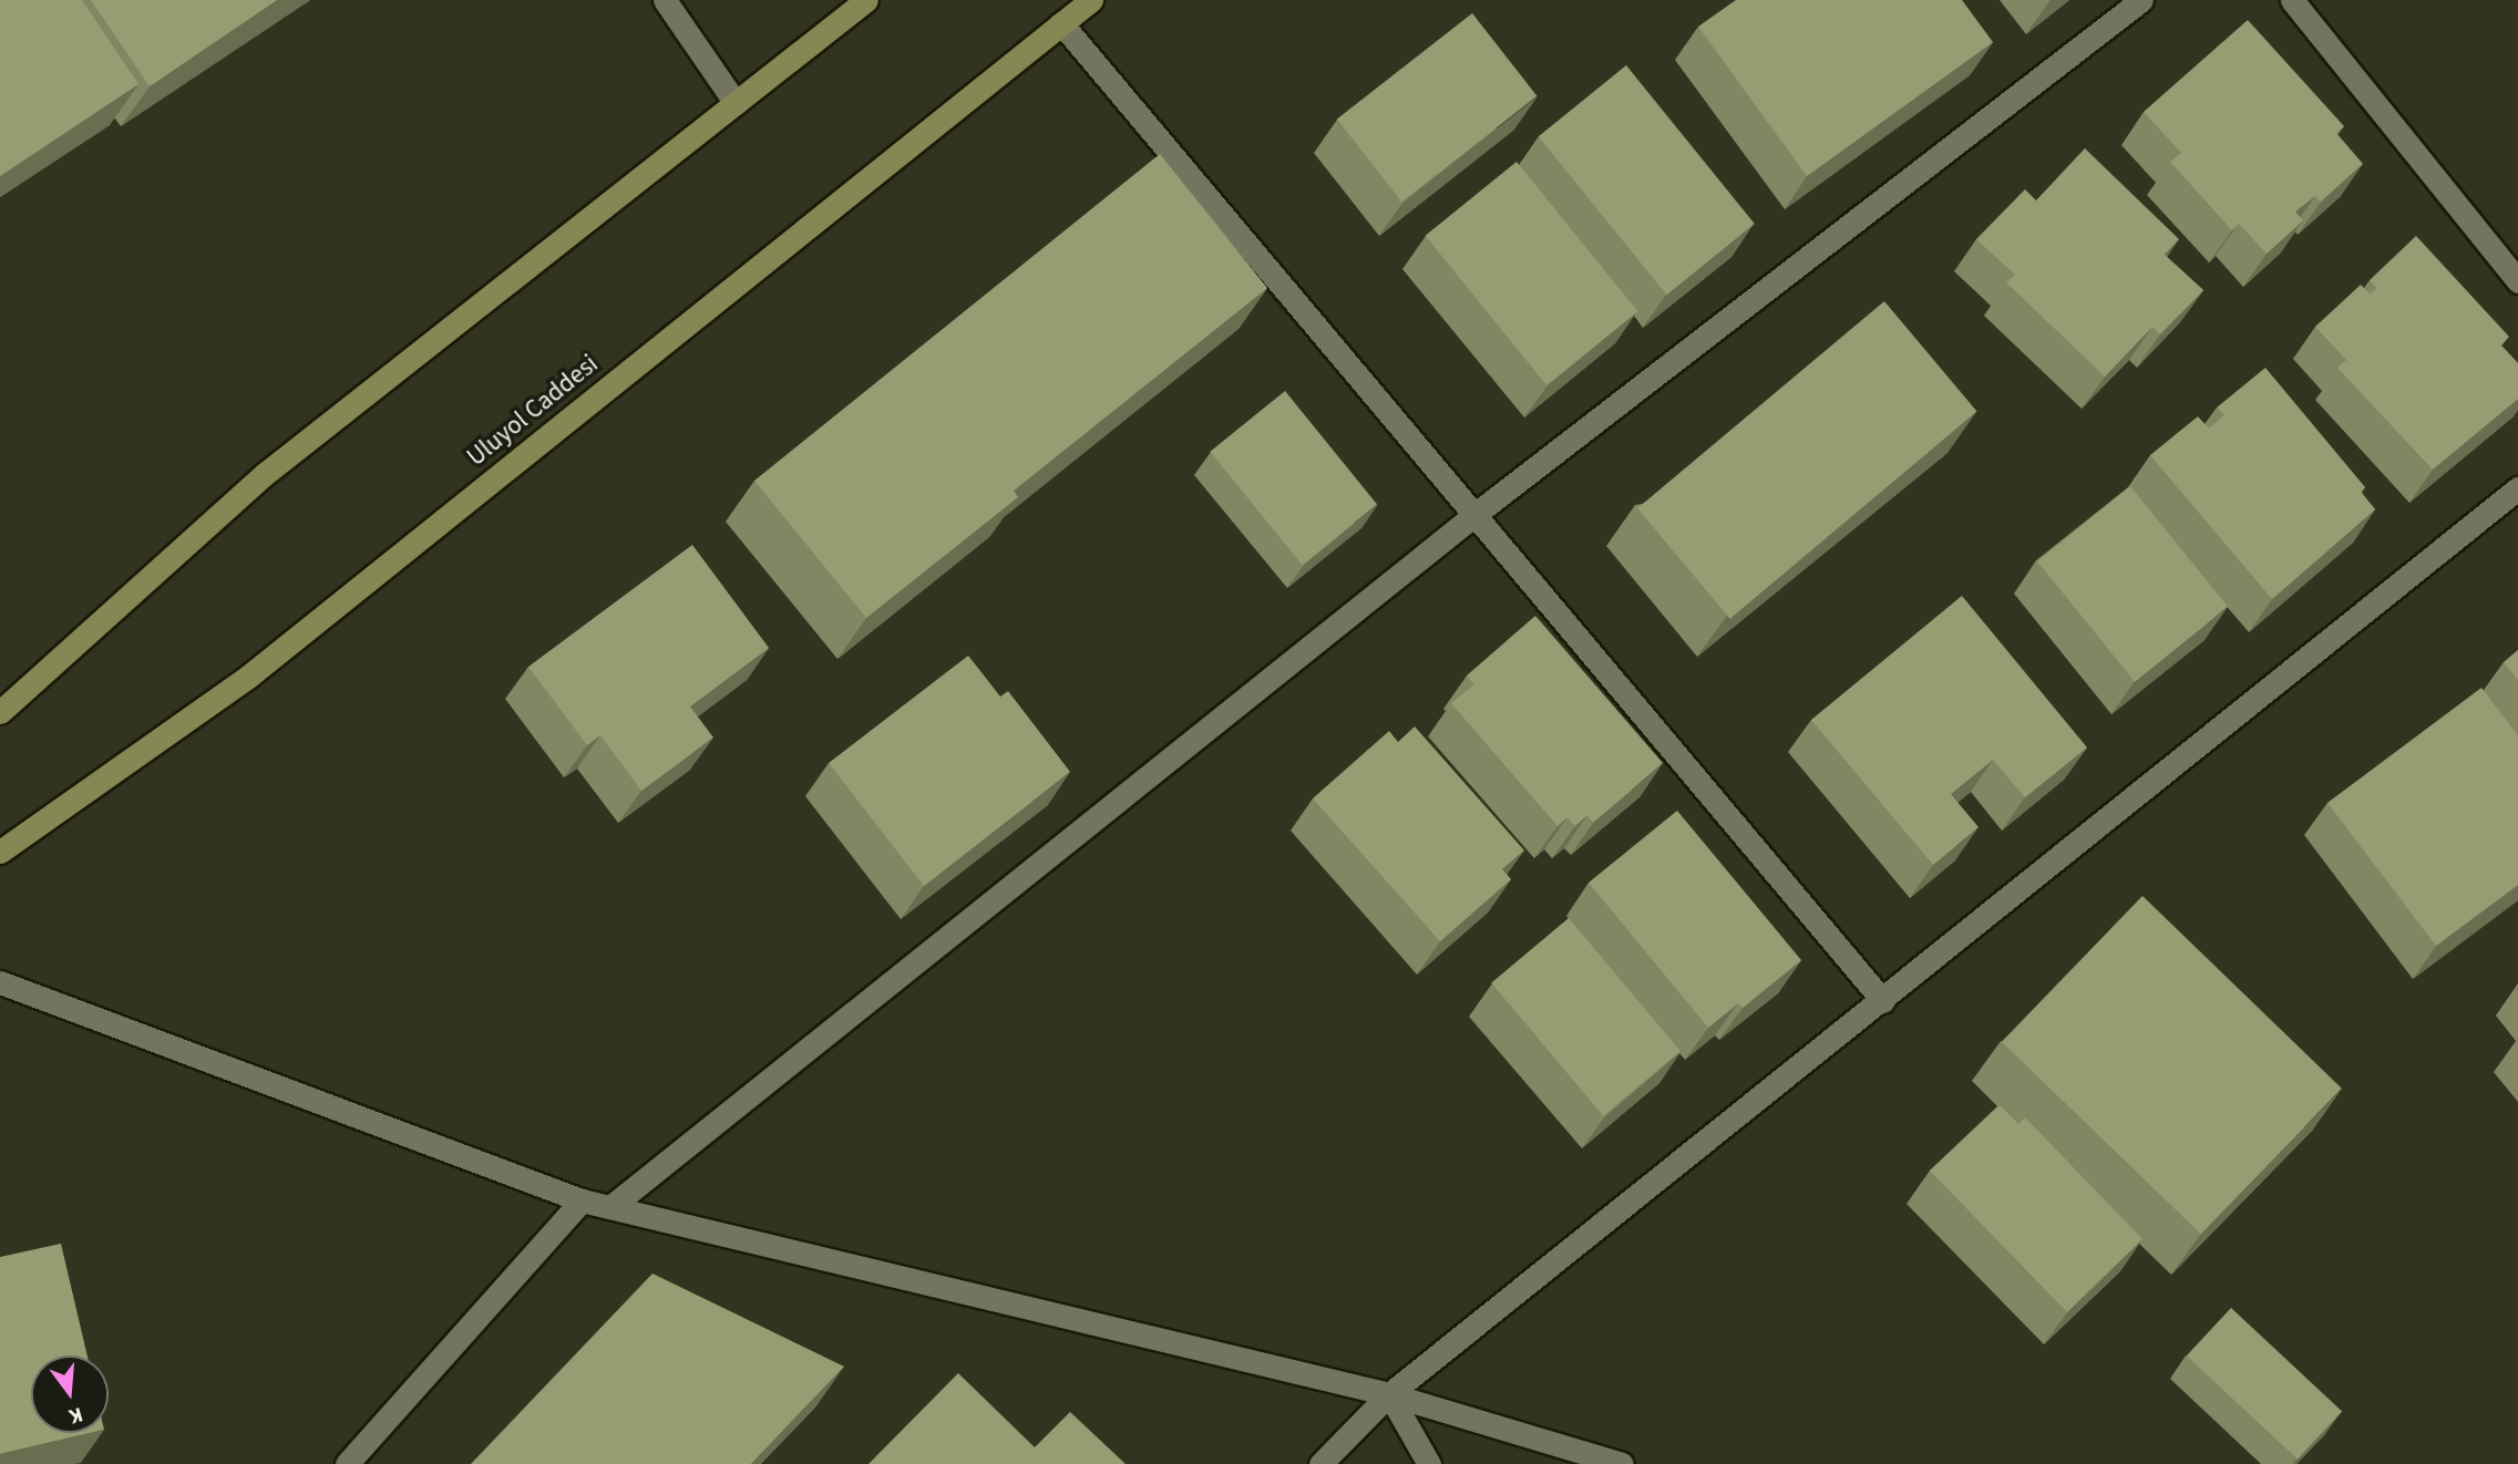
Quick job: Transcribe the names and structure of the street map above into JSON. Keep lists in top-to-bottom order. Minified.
{"streets":{"main road":["Uluyol Caddesi"]},"north":"bottom"}
